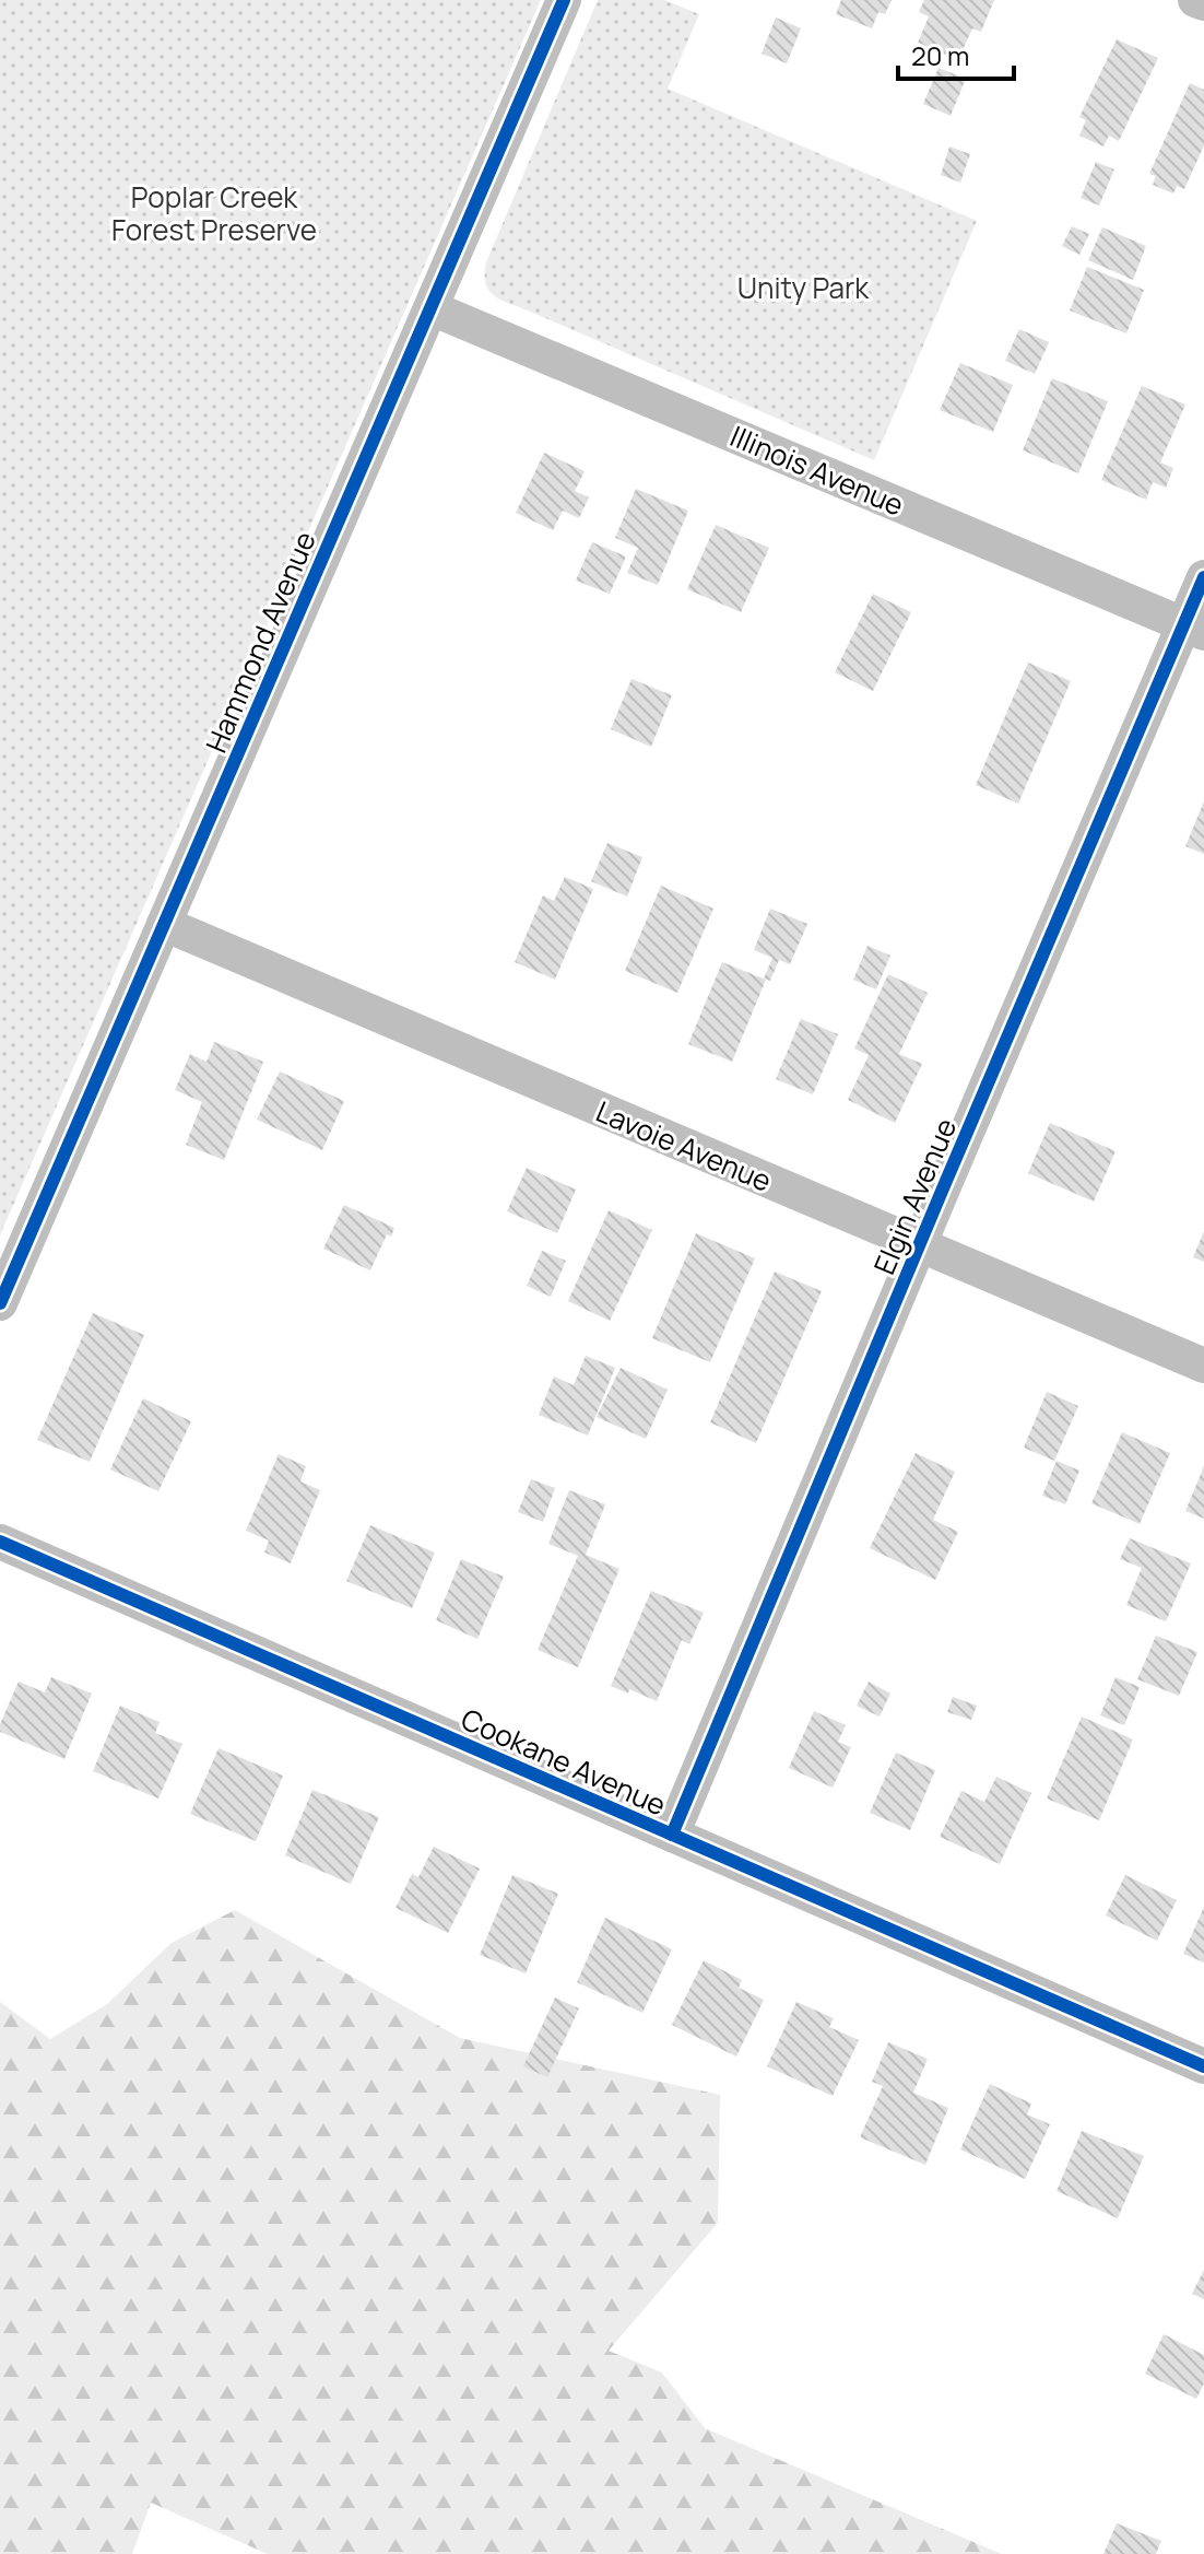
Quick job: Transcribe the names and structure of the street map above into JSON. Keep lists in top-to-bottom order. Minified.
{"streets":{"street":["Illinois Avenue","Hammond Avenue","Lavoie Avenue","Elgin Avenue","Cookane Avenue"]},"crossings":[["Illinois Avenue","Hammond Avenue"],["Illinois Avenue","Elgin Avenue"],["Hammond Avenue","Lavoie Avenue"],["Lavoie Avenue","Elgin Avenue"],["Elgin Avenue","Cookane Avenue"]],"parks":["Poplar Creek Forest Preserve","Unity Park"],"scale_bar":"20 m"}
